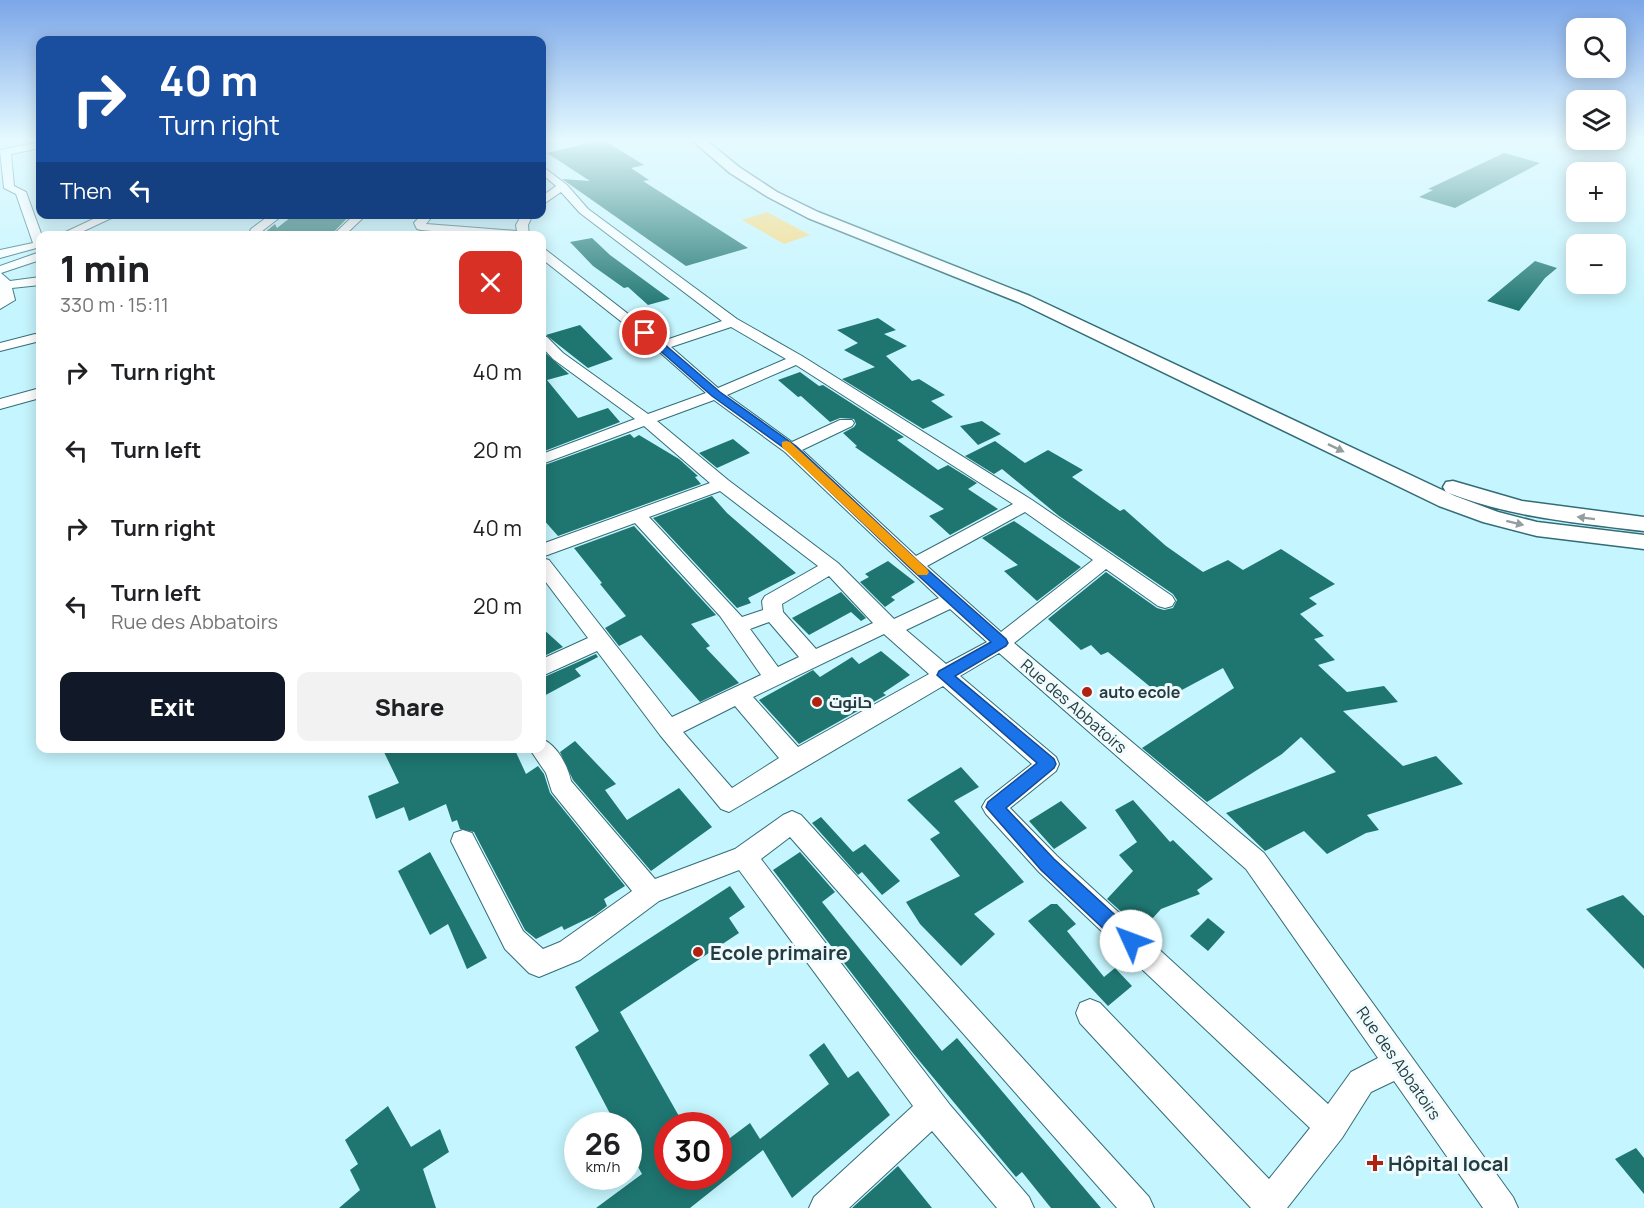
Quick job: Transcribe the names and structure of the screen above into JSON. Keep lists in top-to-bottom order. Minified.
{"streets":{"street":["Rue des Abbatoirs"]},"places":{"other":["auto ecole","حانوت","Ecole primaire"],"health":["Hôpital local"]},"page":{"map_buttons":["+","−"],"turn":["40 m","Turn right"],"then":"Then","heading":["1 min","330 m · 15:11"],"list":[{"name":"Turn right","value":"40 m"},{"name":"Turn left","value":"20 m"},{"name":"Turn right","value":"40 m"},{"name":"Turn left","note":"Rue des Abbatoirs","value":"20 m"}],"buttons":["Exit","Share"],"speed":"26 km/h","limit":"30"}}
